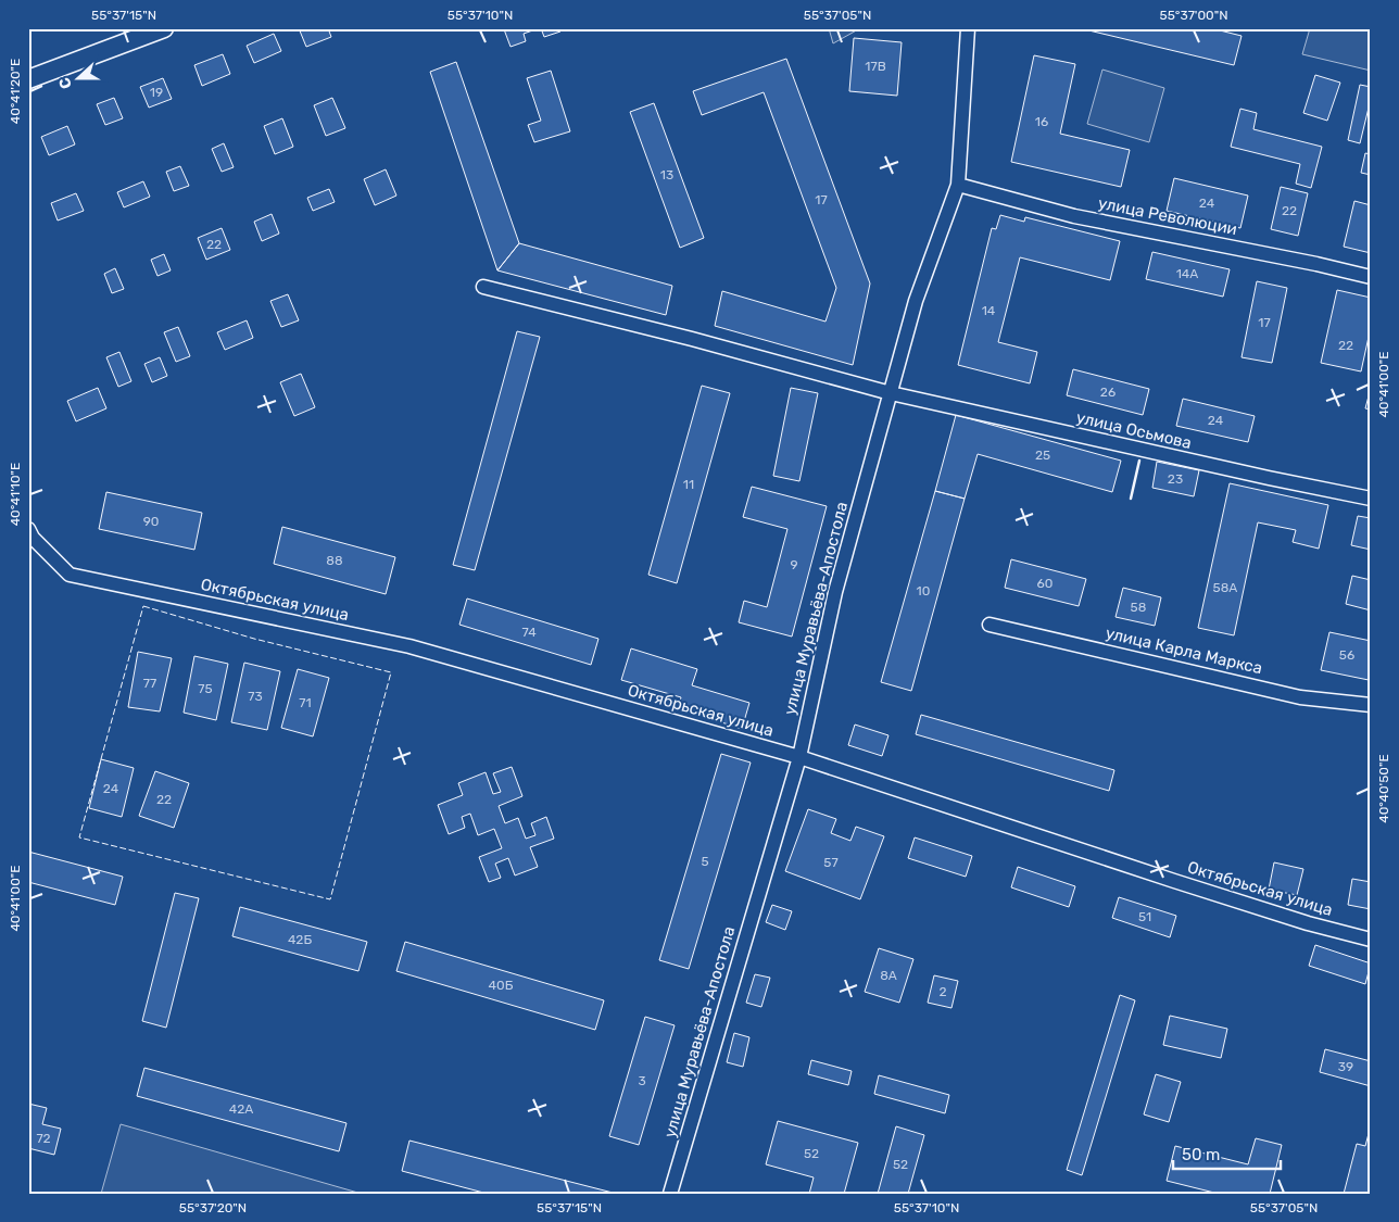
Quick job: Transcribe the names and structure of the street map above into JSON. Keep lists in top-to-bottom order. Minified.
{"streets":{"street":["улица Революции","улица Осьмова","Октябрьская улица","улица Муравьёва-Апостола","улица Карла Маркса"]},"crossings":[["улица Революции","улица Муравьёва-Апостола"],["улица Осьмова","улица Муравьёва-Апостола"],["Октябрьская улица","улица Муравьёва-Апостола"]],"house_numbers":["17В","19","16","13","17","24","22","22","14А","14","17","22","26","24","25","23","11","90","88","9","60","58А","10","58","74","56","77","75","73","71","24","22","5","57","51","42Б","8А","40Б","2","39","3","42А","72","52","52"],"scale_bar":"50 m","north":"left","coordinates":["55°37'15\"N","55°37'10\"N","55°37'05\"N","55°37'00\"N","40°41'20\"E","40°41'00\"E","40°41'10\"E","40°40'50\"E","55°37'20\"N"]}
